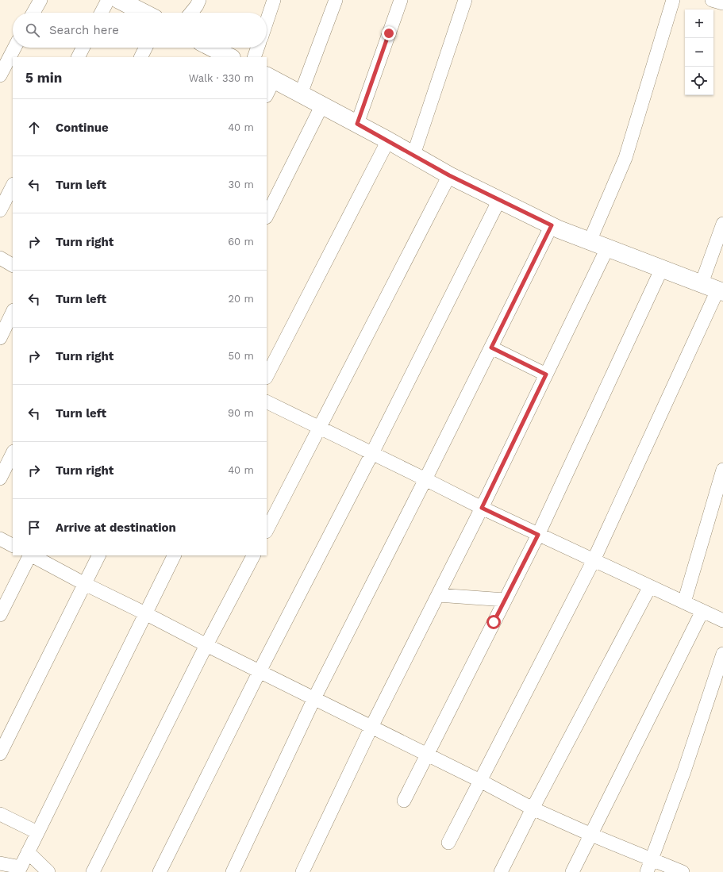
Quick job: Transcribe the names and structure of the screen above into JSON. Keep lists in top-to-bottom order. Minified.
{"page":{"map_buttons":["+","−"],"search":"Search here","heading":["5 min","Walk · 330 m"],"list":[["Continue","40 m"],["Turn left","30 m"],["Turn right","60 m"],["Turn left","20 m"],["Turn right","50 m"],["Turn left","90 m"],["Turn right","40 m"],"Arrive at destination"]}}
